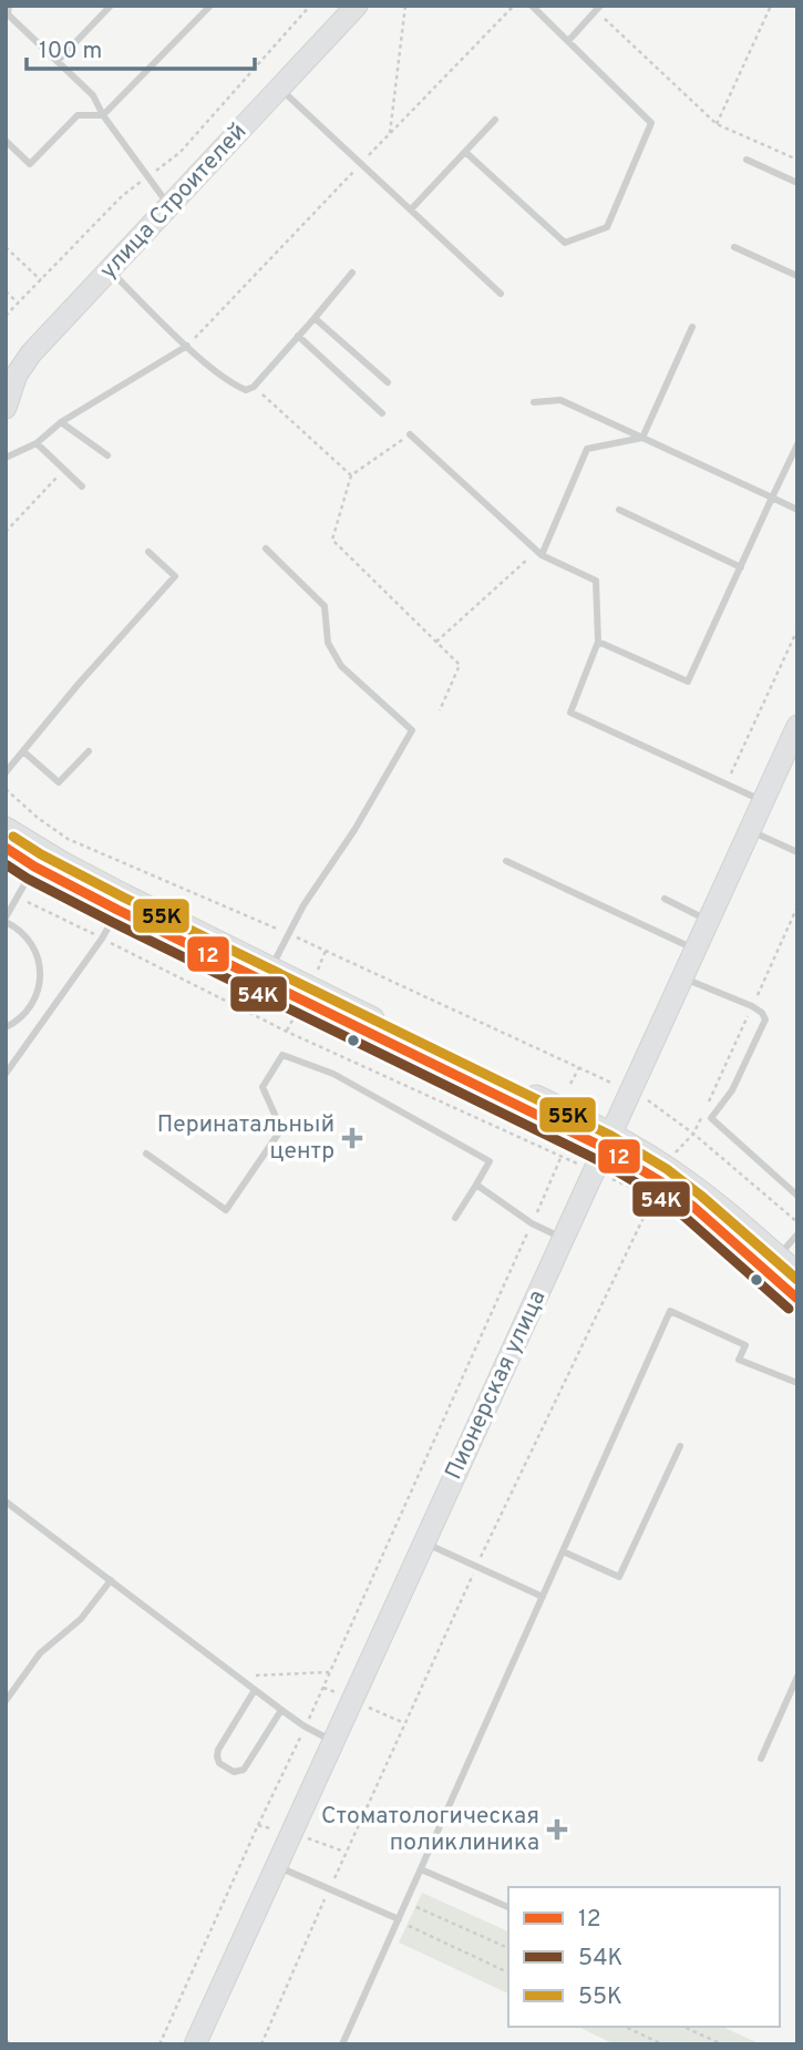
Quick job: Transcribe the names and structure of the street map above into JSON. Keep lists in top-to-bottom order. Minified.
{"streets":{"main road":["улица Строителей","Пионерская улица"]},"places":{"health":["Перинатальный центр","Cтоматологическая поликлиника"]},"lines":["transit line 55К","transit line 12","transit line 54К"],"legend":["12","54К","55К"],"scale_bar":"100 m"}
